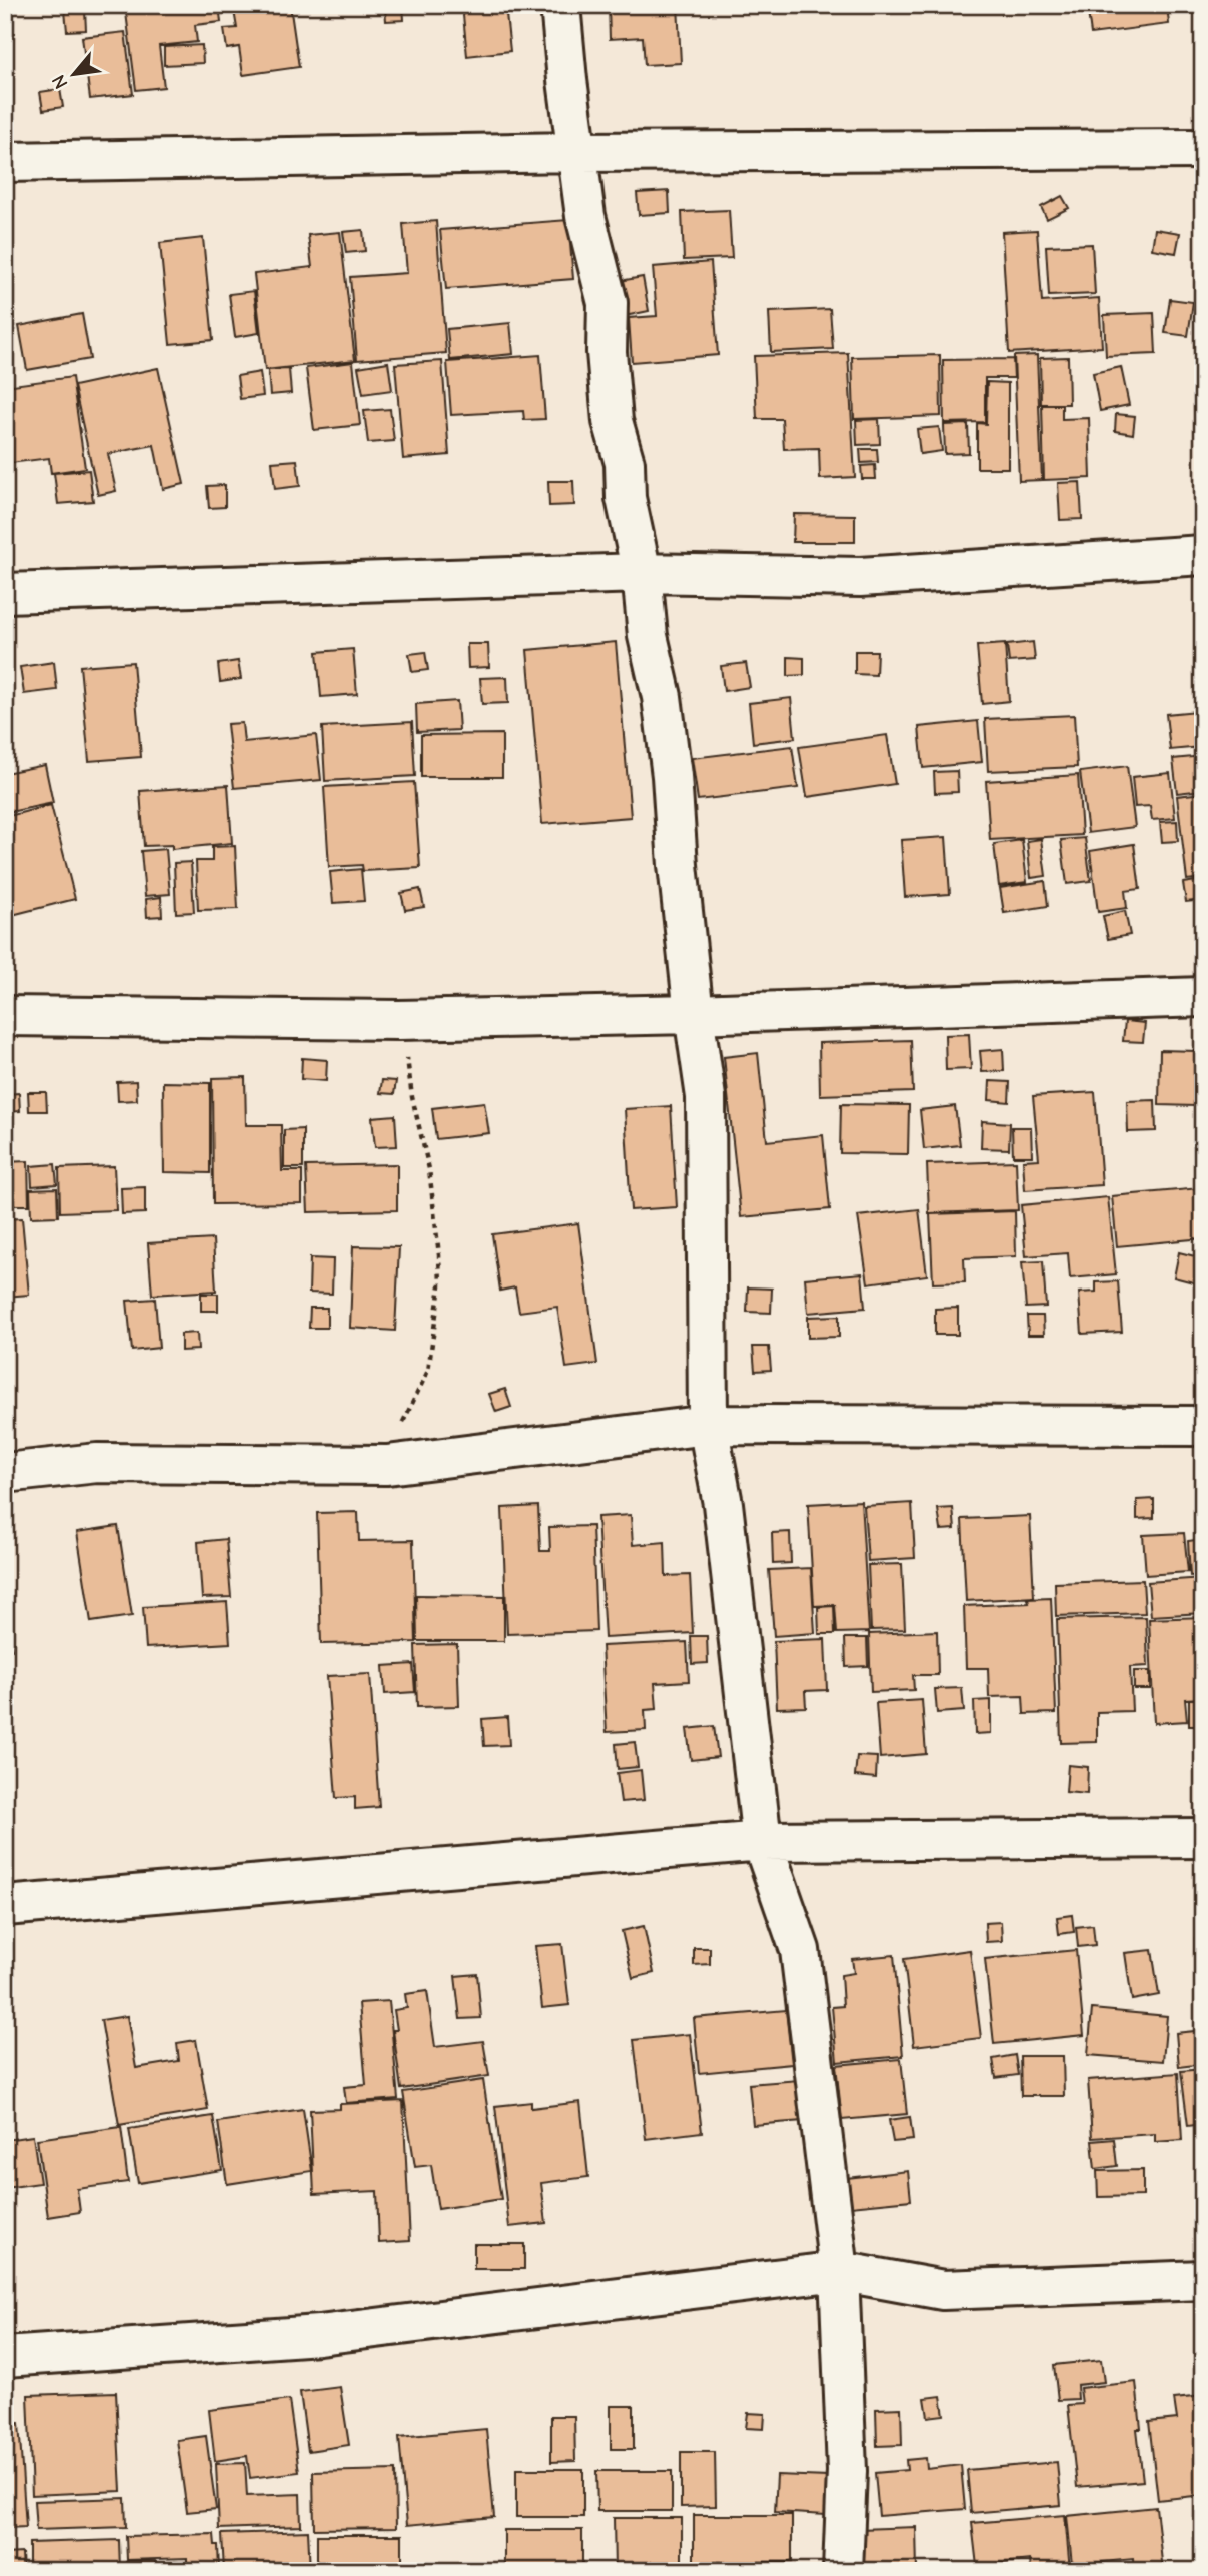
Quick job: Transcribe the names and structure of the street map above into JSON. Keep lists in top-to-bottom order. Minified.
{"north":"bottom left"}
